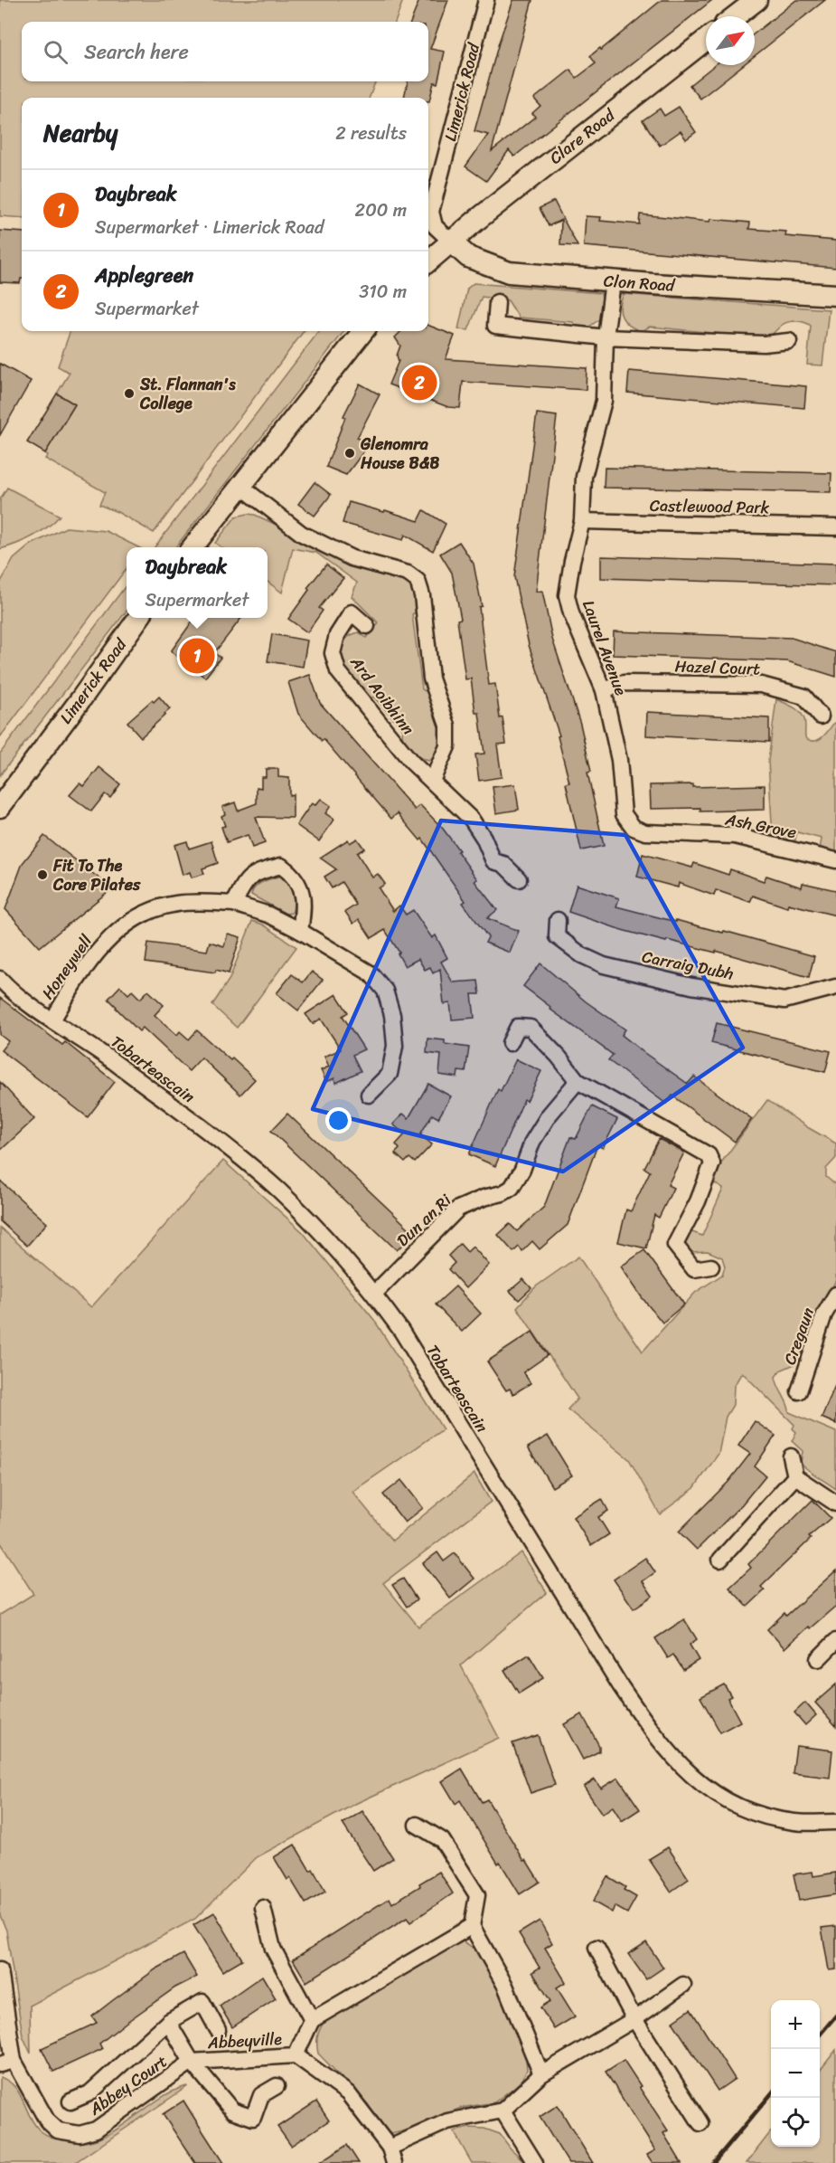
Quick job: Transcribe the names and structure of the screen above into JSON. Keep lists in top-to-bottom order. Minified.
{"streets":{"main road":["Limerick Road","Clare Road","Clon Road"],"street":["Castlewood Park","Laurel Avenue","Hazel Court","Ard Aoibhinn","Ash Grove","Carraig Dubh","Honeywell","Tobarteascain","Dun an Ri","Cregaun","Abbeyville","Abbey Court"]},"crossings":[["Limerick Road","Clare Road"],["Limerick Road","Clon Road"],["Clare Road","Clon Road"],["Castlewood Park","Laurel Avenue"],["Laurel Avenue","Hazel Court"],["Laurel Avenue","Ash Grove"],["Honeywell","Tobarteascain"],["Tobarteascain","Dun an Ri"],["Abbeyville","Abbey Court"]],"places":["St. Flannan's College","Glenomra House B&B","Fit To The Core Pilates"],"north":"top right","page":{"search":"Search here","heading":["Nearby","2 results"],"list":[{"mark":"1","name":"Daybreak","note":"Supermarket · Limerick Road","value":"200 m"},{"mark":"2","name":"Applegreen","note":"Supermarket","value":"310 m"}],"pins":["2","1"],"popup":["Daybreak","Supermarket"],"map_buttons":["+","−"]}}
